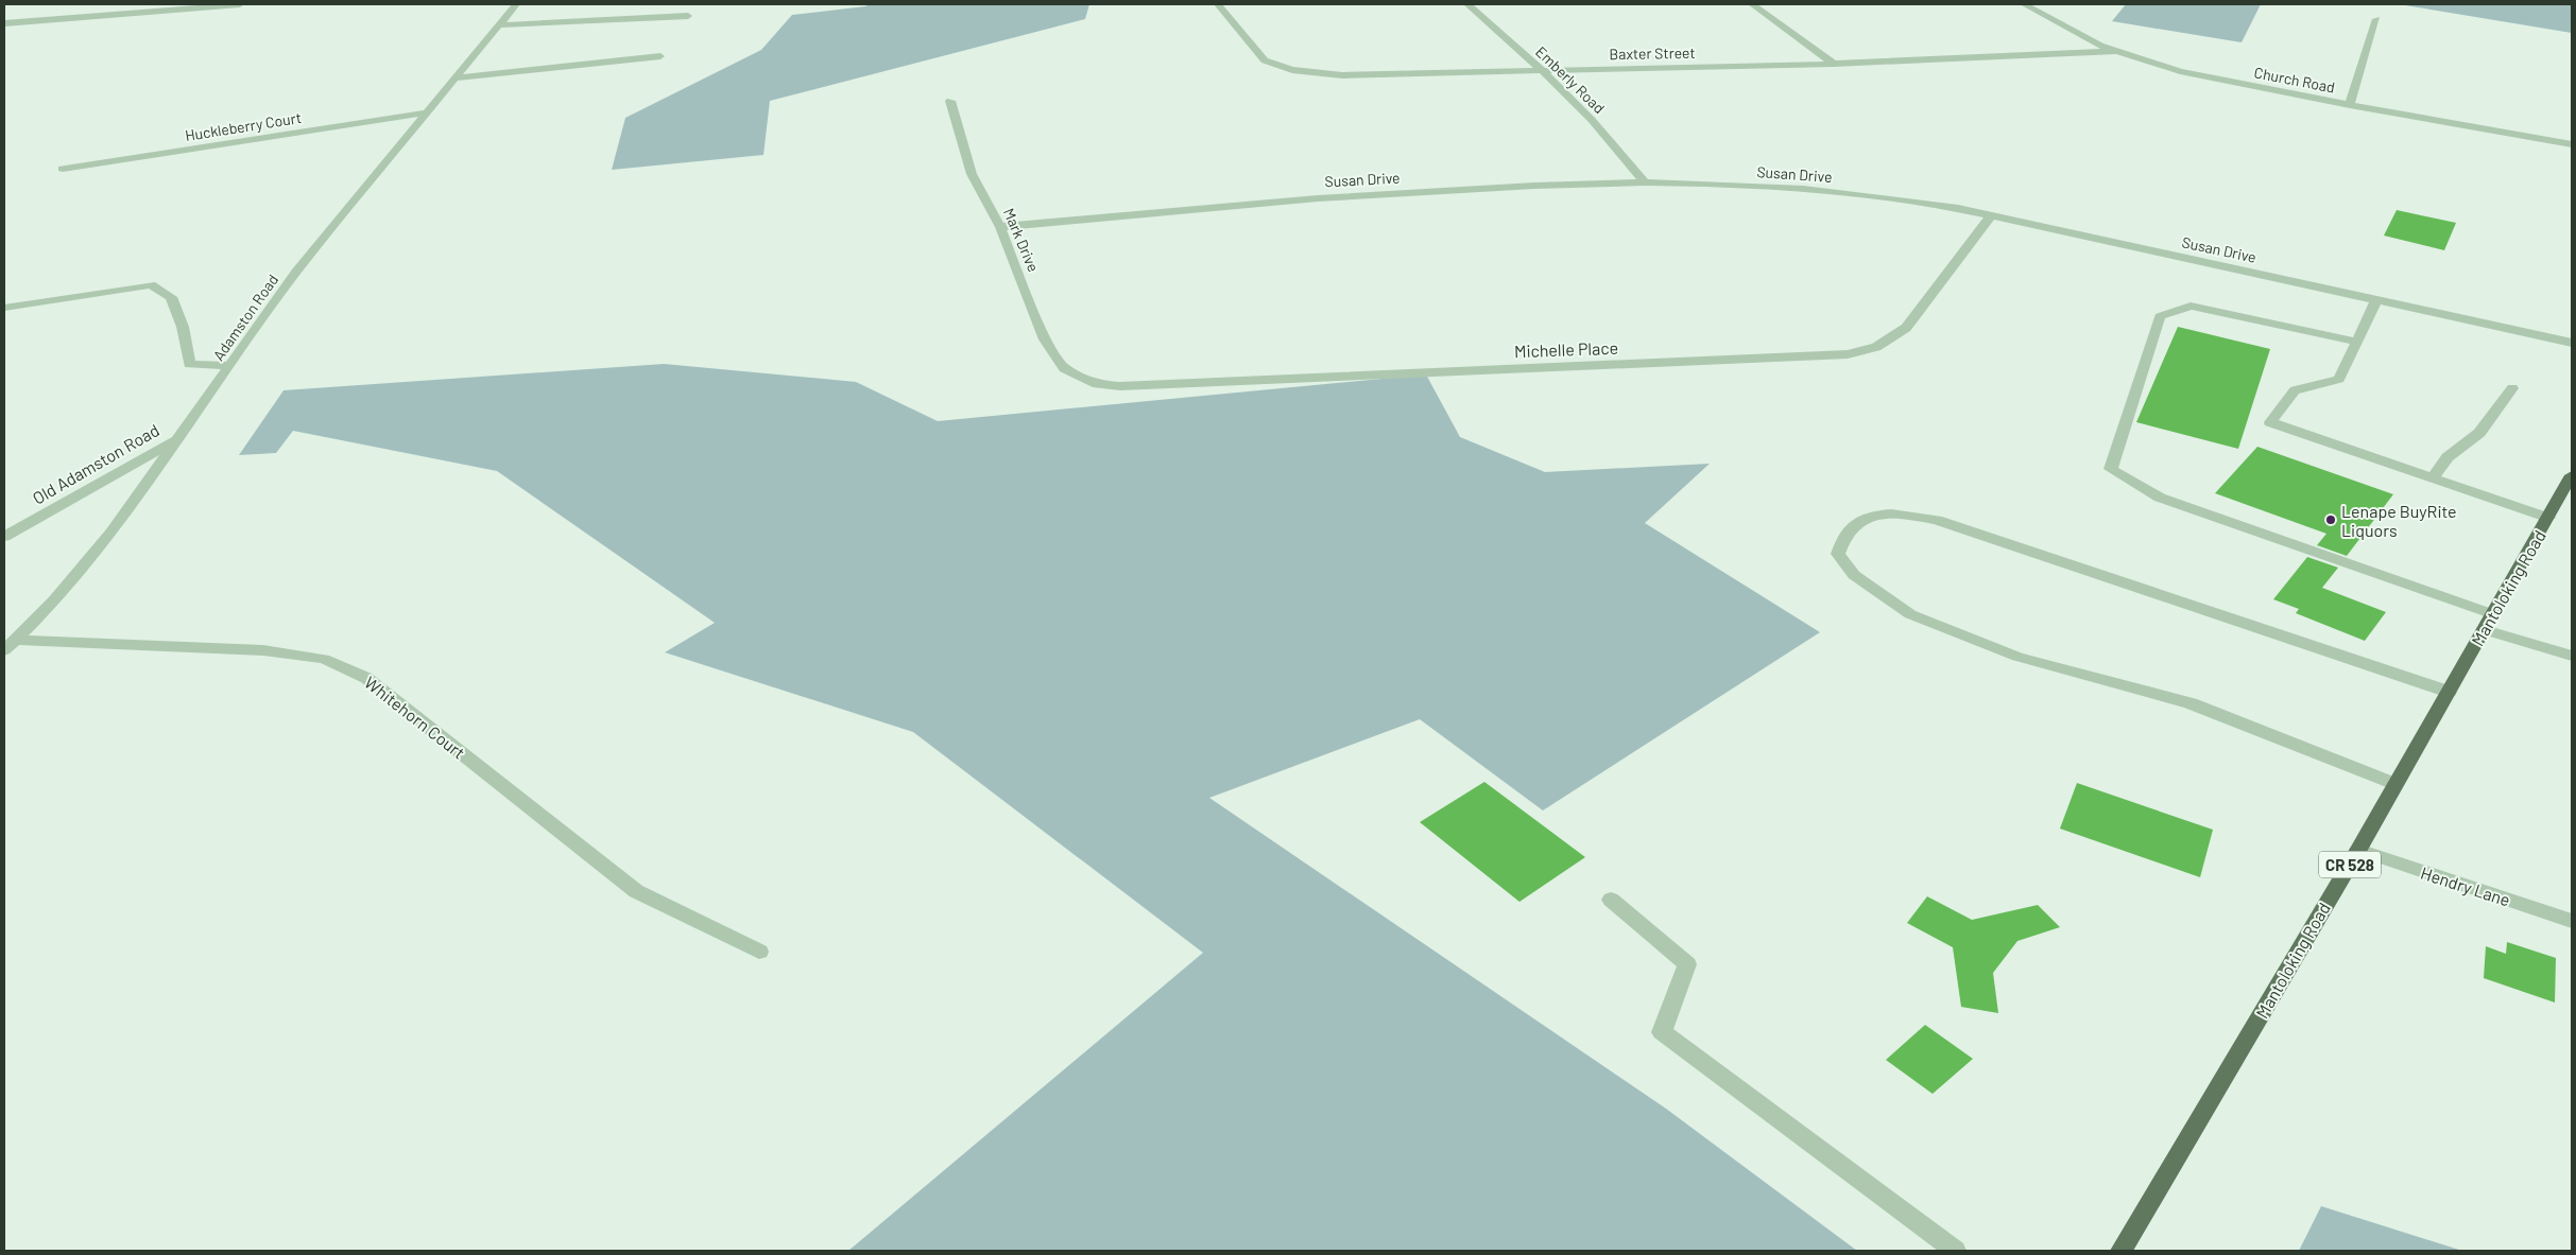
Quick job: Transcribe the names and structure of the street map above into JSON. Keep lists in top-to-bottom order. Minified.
{"streets":{"main road":["Mantoloking Road","CR 528"],"street":["Baxter Street","Emberly Road","Church Road","Huckleberry Court","Susan Drive","Mark Drive","Adamston Road","Michelle Place","Old Adamston Road","Whitehorn Court","Hendry Lane"]},"crossings":[["Baxter Street","Emberly Road"],["Baxter Street","Church Road"],["Emberly Road","Susan Drive"],["Huckleberry Court","Adamston Road"],["Susan Drive","Mark Drive"],["Susan Drive","Michelle Place"],["Mark Drive","Michelle Place"],["Adamston Road","Old Adamston Road"],["Adamston Road","Whitehorn Court"],["Mantoloking Road","Hendry Lane"]],"places":["Lenape BuyRite Liquors"]}
